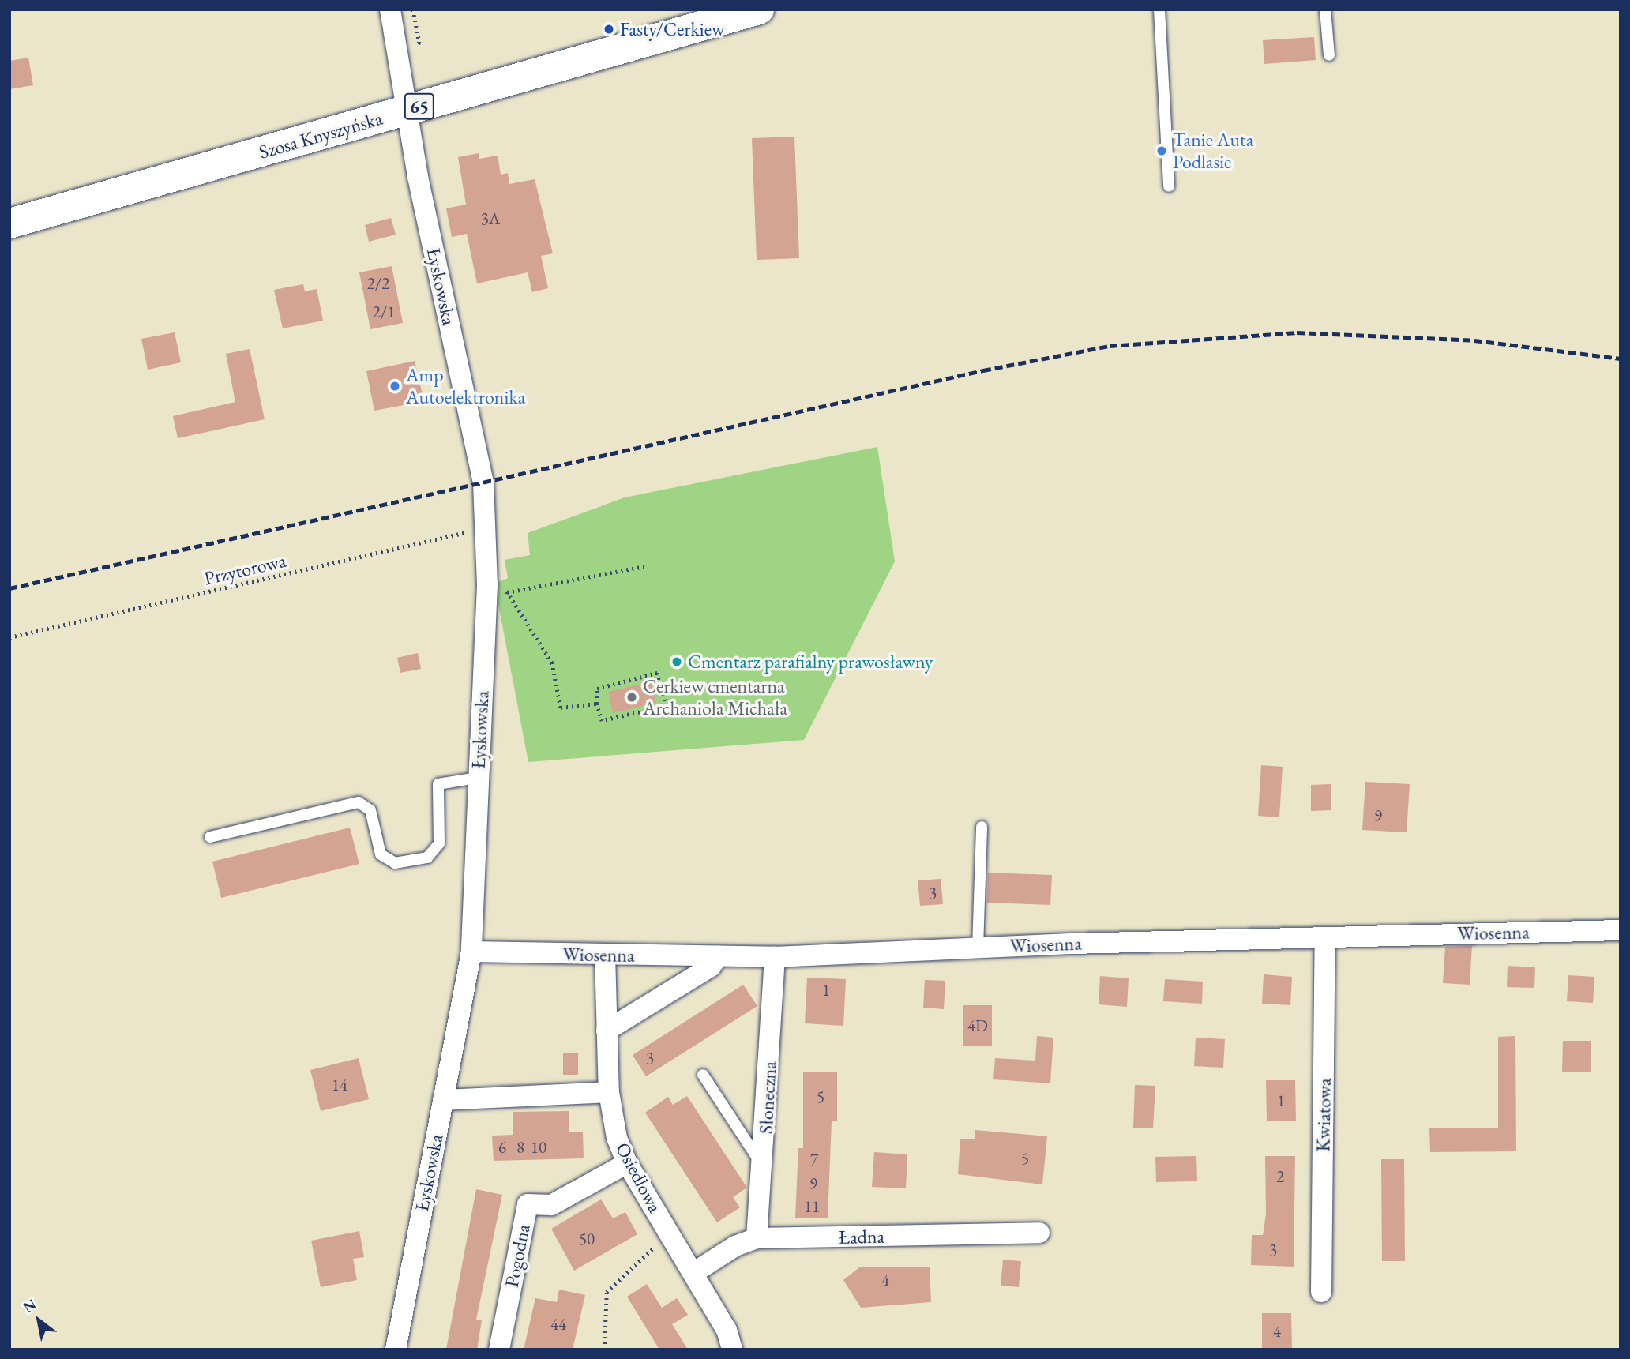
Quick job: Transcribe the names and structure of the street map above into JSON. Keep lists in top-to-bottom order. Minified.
{"streets":{"main road":["65","Szosa Knyszyńska"],"street":["Łyskowska","Wiosenna","Słoneczna","Kwiatowa","Osiedlowa","Ładna","Pogodna"],"path":["Przytorowa"]},"crossings":[["Szosa Knyszyńska","Łyskowska"],["Łyskowska","Przytorowa"],["Łyskowska","Wiosenna"],["Wiosenna","Słoneczna"],["Wiosenna","Kwiatowa"],["Wiosenna","Osiedlowa"],["Słoneczna","Ładna"],["Osiedlowa","Ładna"],["Osiedlowa","Pogodna"]],"places":["Fasty/Cerkiew","Tanie Auta Podlasie","Amp Autoelektronika","Cmentarz parafialny prawosławny","Cerkiew cmentarna Archanioła Michała"],"house_numbers":["3A","2/2","2/1","9","3","1","4D","3","14","5","1","6","8","10","5","7","2","9","11","50","3","4","44","4"],"north":"top left"}
